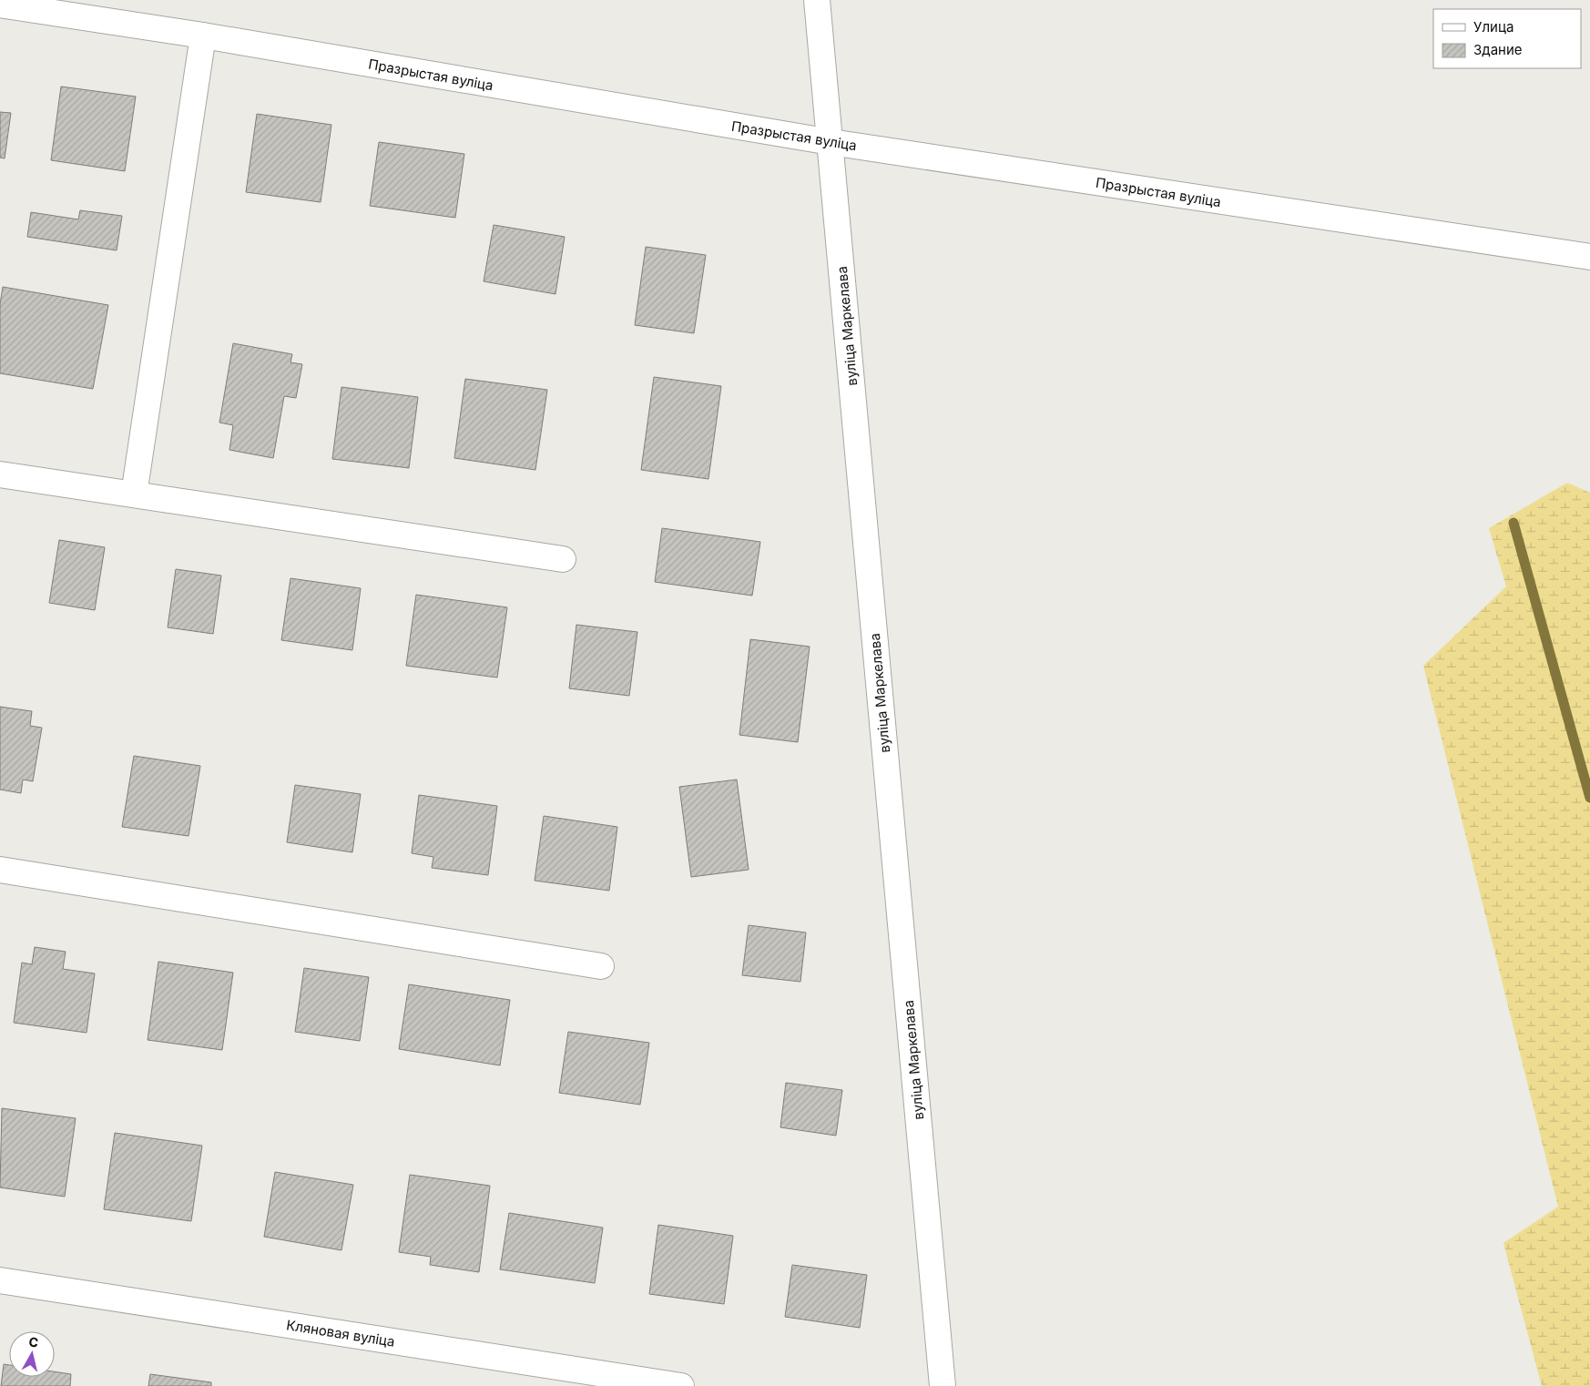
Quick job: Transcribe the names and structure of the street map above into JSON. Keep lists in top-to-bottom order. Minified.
{"streets":{"street":["Празрыстая вуліца","вуліца Маркелава","Кляновая вуліца"]},"crossings":[["Празрыстая вуліца","вуліца Маркелава"]],"legend":["Улица","Здание"],"north":"top"}
